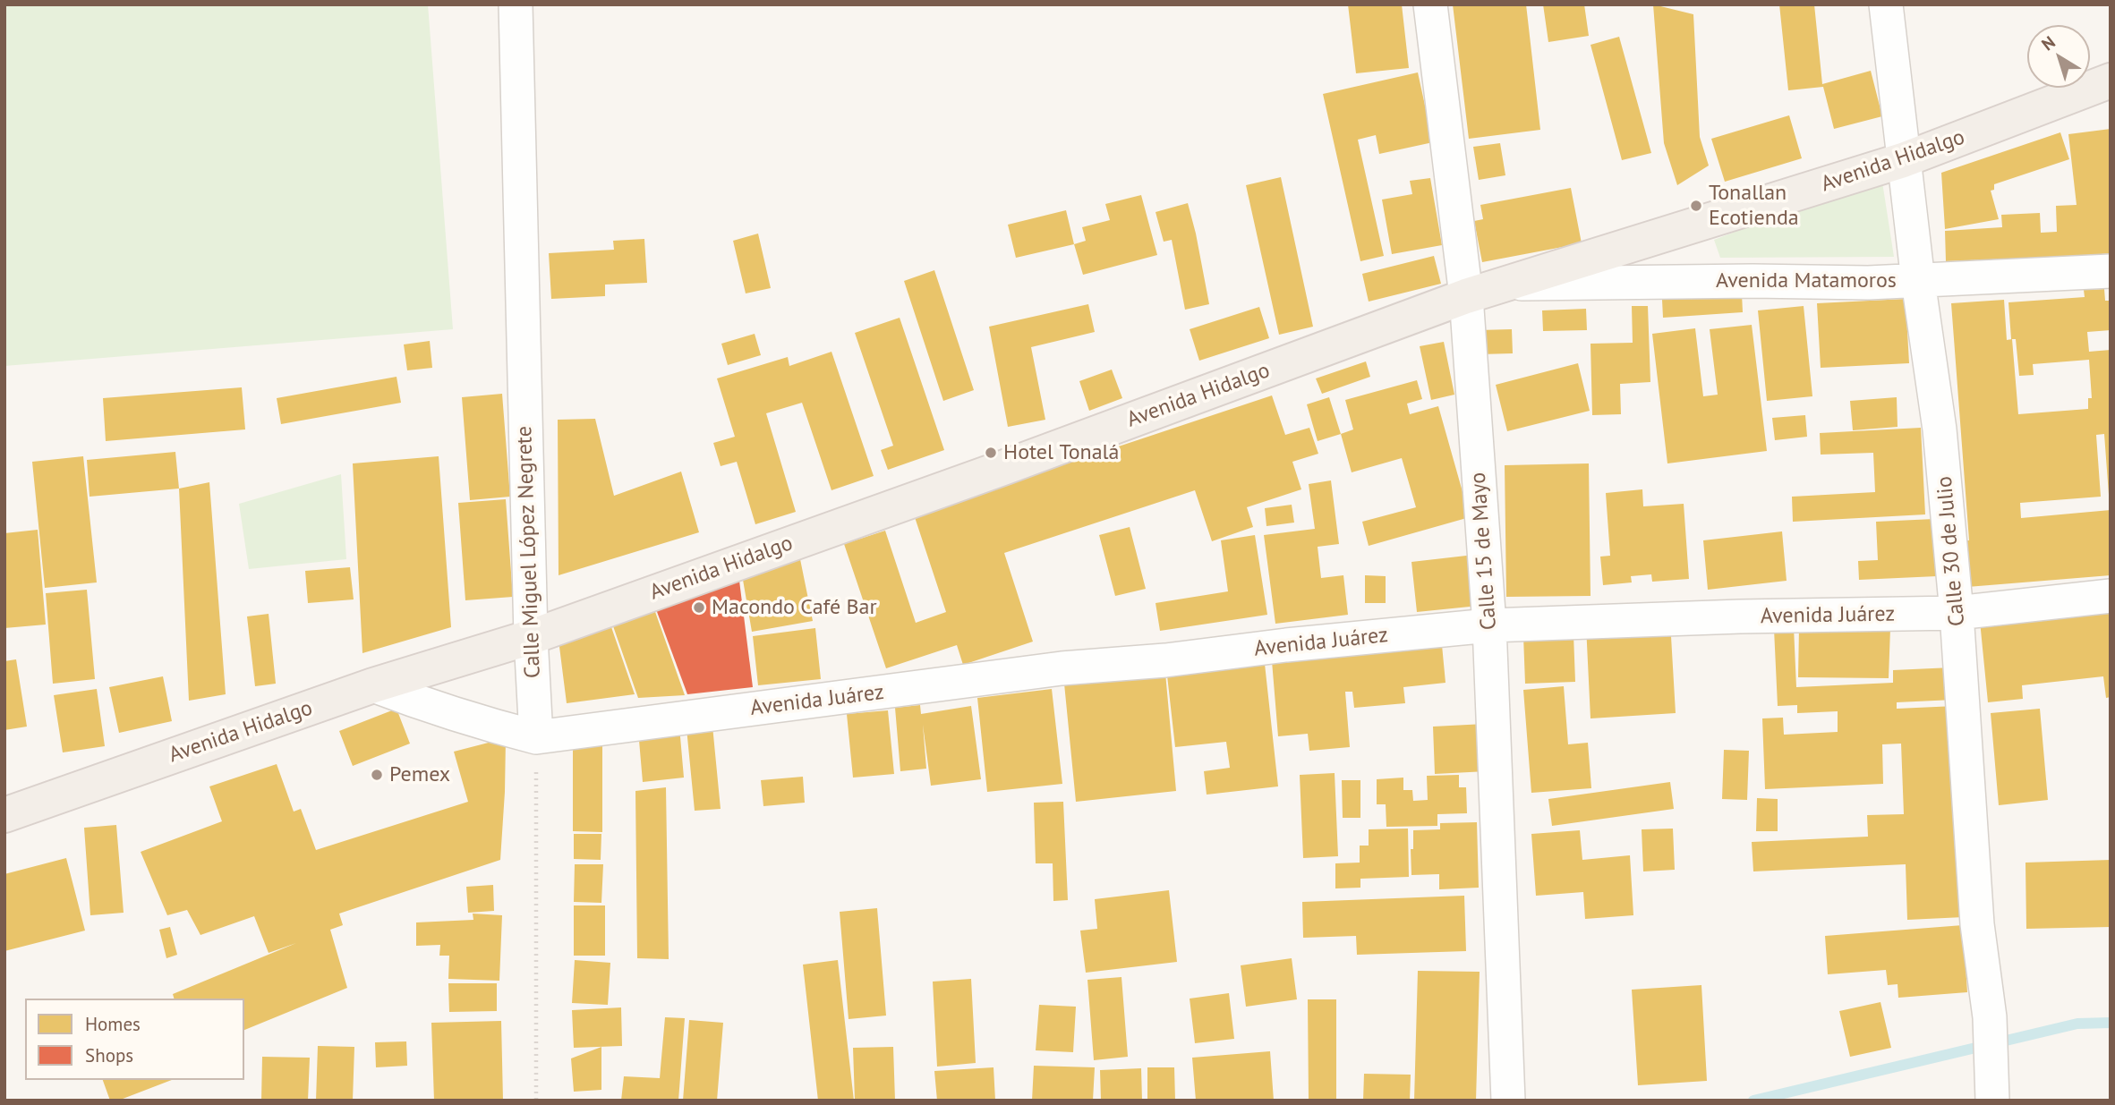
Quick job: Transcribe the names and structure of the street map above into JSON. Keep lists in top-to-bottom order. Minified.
{"streets":{"main road":["Avenida Hidalgo"],"street":["Avenida Matamoros","Calle 15 de Mayo","Calle 30 de Julio","Calle Miguel López Negrete","Avenida Juárez"]},"crossings":[["Avenida Hidalgo","Avenida Matamoros"],["Avenida Hidalgo","Calle 15 de Mayo"],["Avenida Hidalgo","Calle 30 de Julio"],["Avenida Hidalgo","Calle Miguel López Negrete"],["Avenida Matamoros","Calle 30 de Julio"],["Calle 15 de Mayo","Avenida Juárez"],["Calle 30 de Julio","Avenida Juárez"],["Calle Miguel López Negrete","Avenida Juárez"]],"places":["Tonallan Ecotienda","Hotel Tonalá","Macondo Café Bar","Pemex"],"legend":["Homes","Shops"],"north":"top left"}
